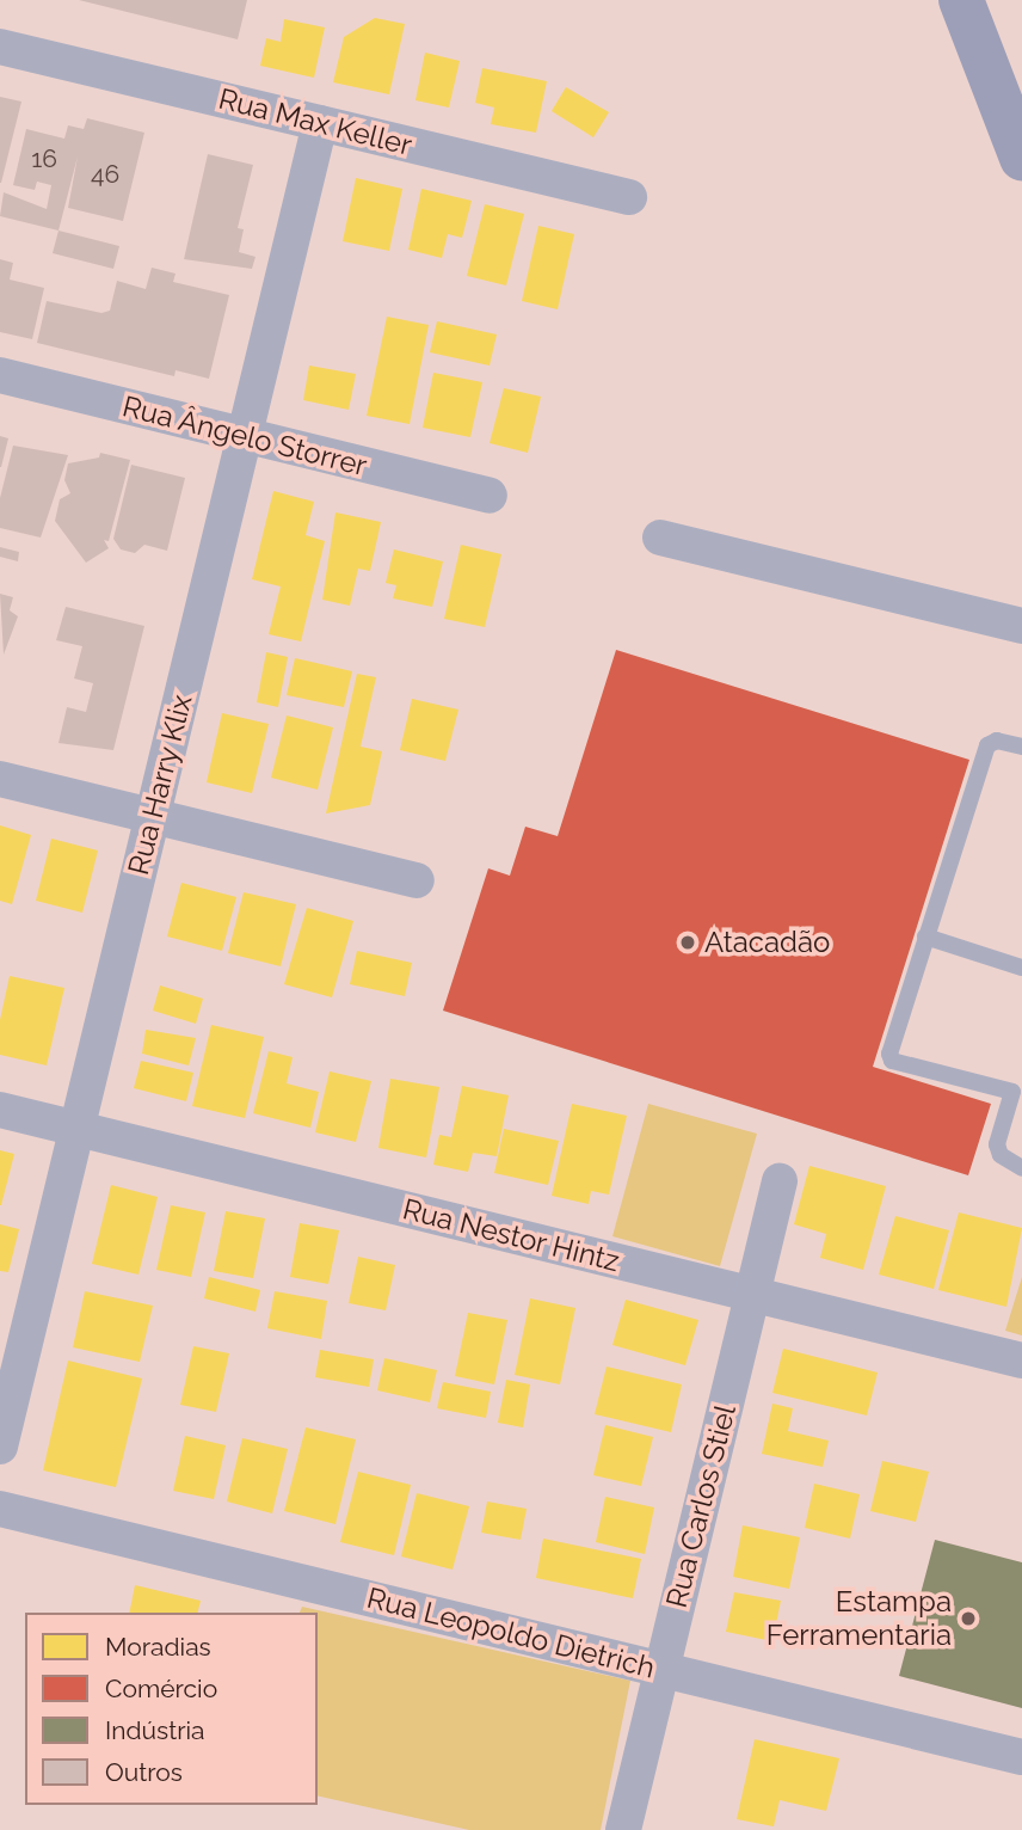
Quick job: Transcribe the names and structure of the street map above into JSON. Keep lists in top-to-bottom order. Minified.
{"streets":{"street":["Rua Max Keller","Rua Ângelo Storrer","Rua Harry Klix","Rua Nestor Hintz","Rua Carlos Stiel","Rua Leopoldo Dietrich"]},"crossings":[["Rua Max Keller","Rua Harry Klix"],["Rua Ângelo Storrer","Rua Harry Klix"],["Rua Harry Klix","Rua Nestor Hintz"],["Rua Nestor Hintz","Rua Carlos Stiel"],["Rua Carlos Stiel","Rua Leopoldo Dietrich"]],"places":["Atacadão","Estampa Ferramentaria"],"house_numbers":["16","46"],"legend":["Moradias","Comércio","Indústria","Outros"]}
